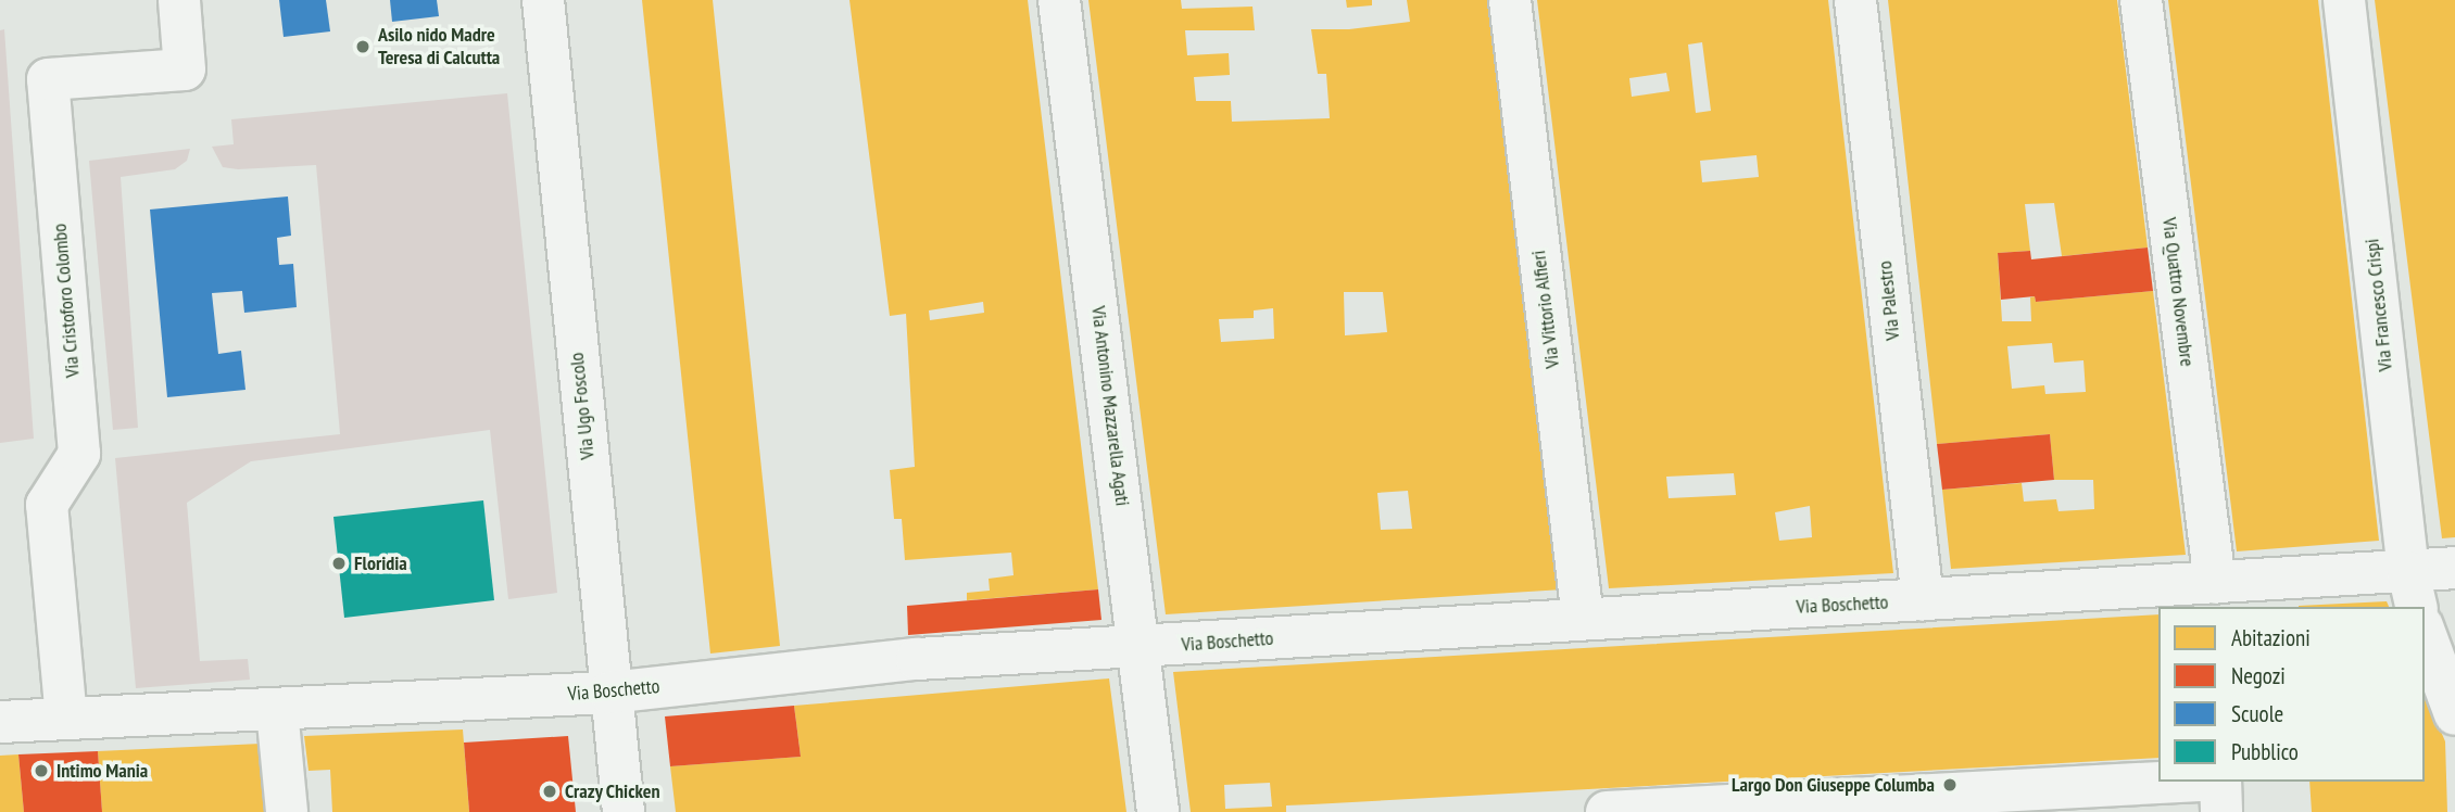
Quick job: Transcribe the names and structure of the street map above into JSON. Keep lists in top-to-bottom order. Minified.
{"streets":{"street":["Via Quattro Novembre","Via Cristoforo Colombo","Via Palestro","Via Francesco Crispi","Via Vittorio Alfieri","Via Ugo Foscolo","Via Antonino Mazzarella Agati","Via Boschetto"]},"crossings":[["Via Quattro Novembre","Via Boschetto"],["Via Cristoforo Colombo","Via Boschetto"],["Via Palestro","Via Boschetto"],["Via Francesco Crispi","Via Boschetto"],["Via Vittorio Alfieri","Via Boschetto"],["Via Ugo Foscolo","Via Boschetto"],["Via Antonino Mazzarella Agati","Via Boschetto"]],"places":["Asilo nido Madre Teresa di Calcutta","Floridia","Intimo Mania","Largo Don Giuseppe Columba","Crazy Chicken"],"legend":["Abitazioni","Negozi","Scuole","Pubblico"]}
